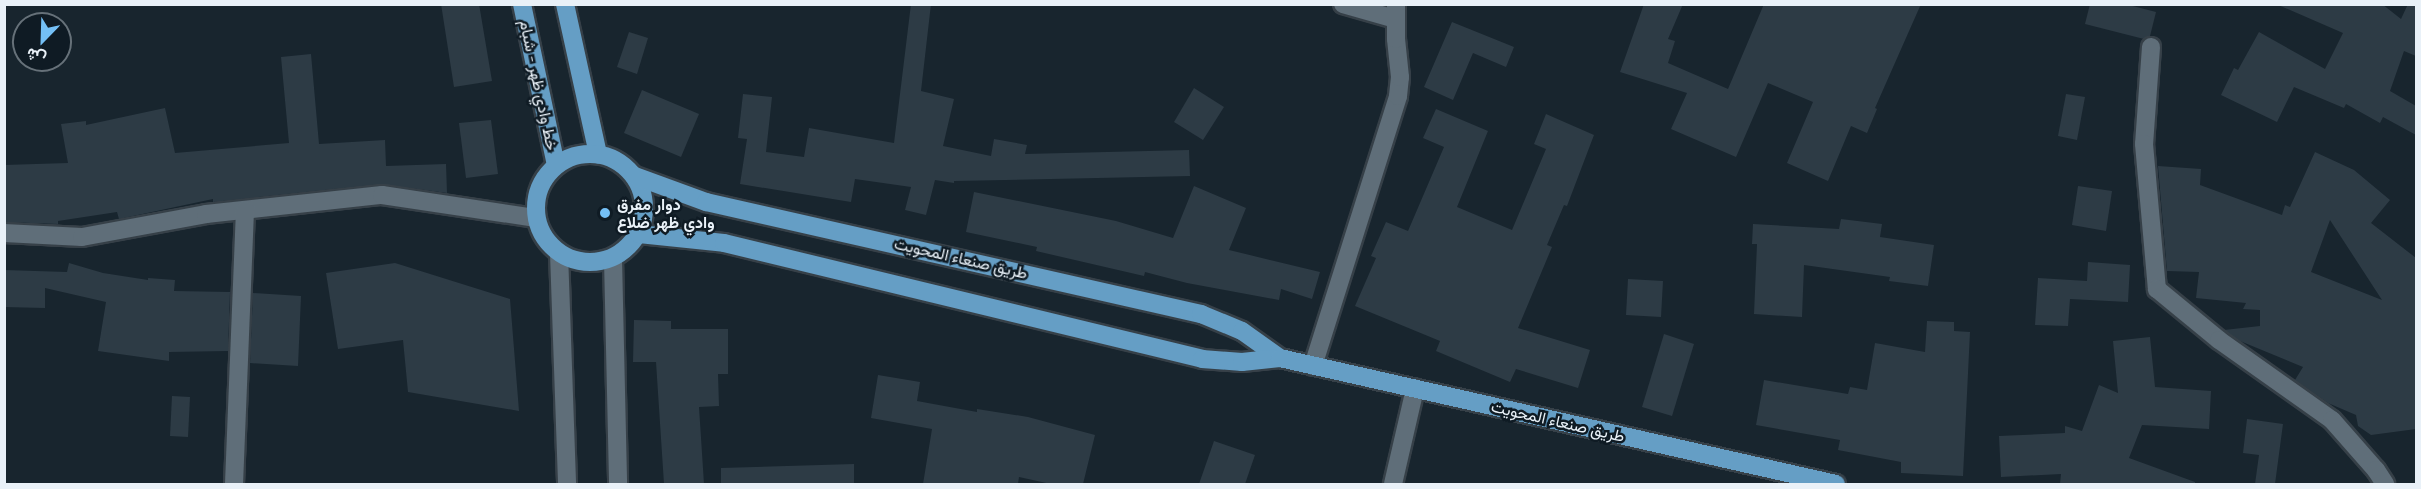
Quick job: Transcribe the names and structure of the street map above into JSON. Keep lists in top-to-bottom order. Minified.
{"streets":{"main road":["خط وادي ظهر - شبام","طريق صنعاء المحويت"]},"crossings":[["خط وادي ظهر - شبام","طريق صنعاء المحويت"]],"places":["دوار مفرق وادي ظهر ضلاع"],"north":"bottom left"}
